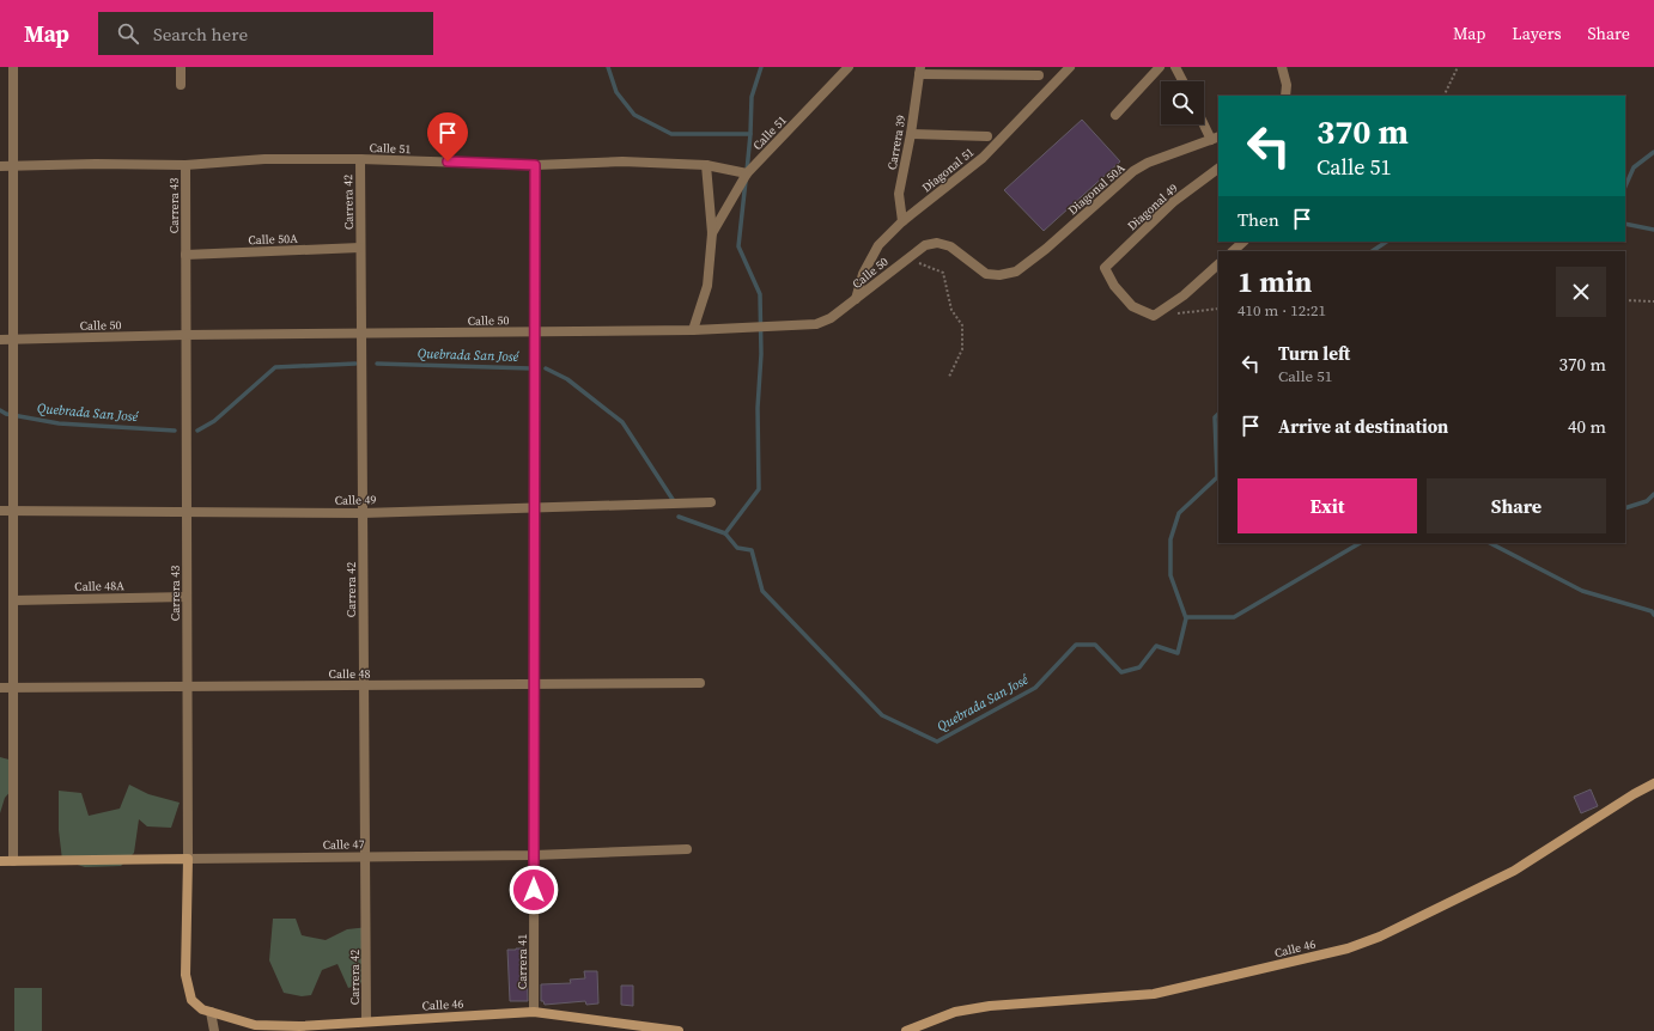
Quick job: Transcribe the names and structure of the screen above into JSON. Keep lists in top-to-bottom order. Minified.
{"streets":{"street":["Calle 51","Carrera 39","Diagonal 51","Diagonal 50A","Carrera 42","Carrera 43","Diagonal 49","Calle 50A","Calle 50","Calle 49","Calle 48A","Calle 48","Calle 47","Calle 46","Carrera 41"]},"crossings":[["Calle 51","Carrera 42"],["Calle 51","Carrera 43"],["Calle 51","Carrera 41"],["Carrera 39","Diagonal 51"],["Diagonal 51","Calle 50"],["Diagonal 50A","Calle 50"],["Carrera 42","Calle 50A"],["Carrera 42","Calle 50"],["Carrera 42","Calle 49"],["Carrera 42","Calle 48"],["Carrera 42","Calle 47"],["Carrera 42","Calle 46"],["Carrera 43","Calle 50A"],["Carrera 43","Calle 50"],["Carrera 43","Calle 49"],["Carrera 43","Calle 48A"],["Carrera 43","Calle 48"],["Carrera 43","Calle 47"],["Carrera 43","Calle 46"],["Calle 50","Carrera 41"],["Calle 49","Carrera 41"],["Calle 48","Carrera 41"],["Calle 47","Carrera 41"],["Calle 46","Carrera 41"]],"water":["Quebrada San José"],"page":{"header":"Map","search":"Search here","nav":["Map","Layers","Share"],"turn":["370 m","Calle 51"],"then":"Then","heading":["1 min","410 m · 12:21"],"list":[{"name":"Turn left","note":"Calle 51","value":"370 m"},{"name":"Arrive at destination","value":"40 m"}],"buttons":["Exit","Share"]}}
